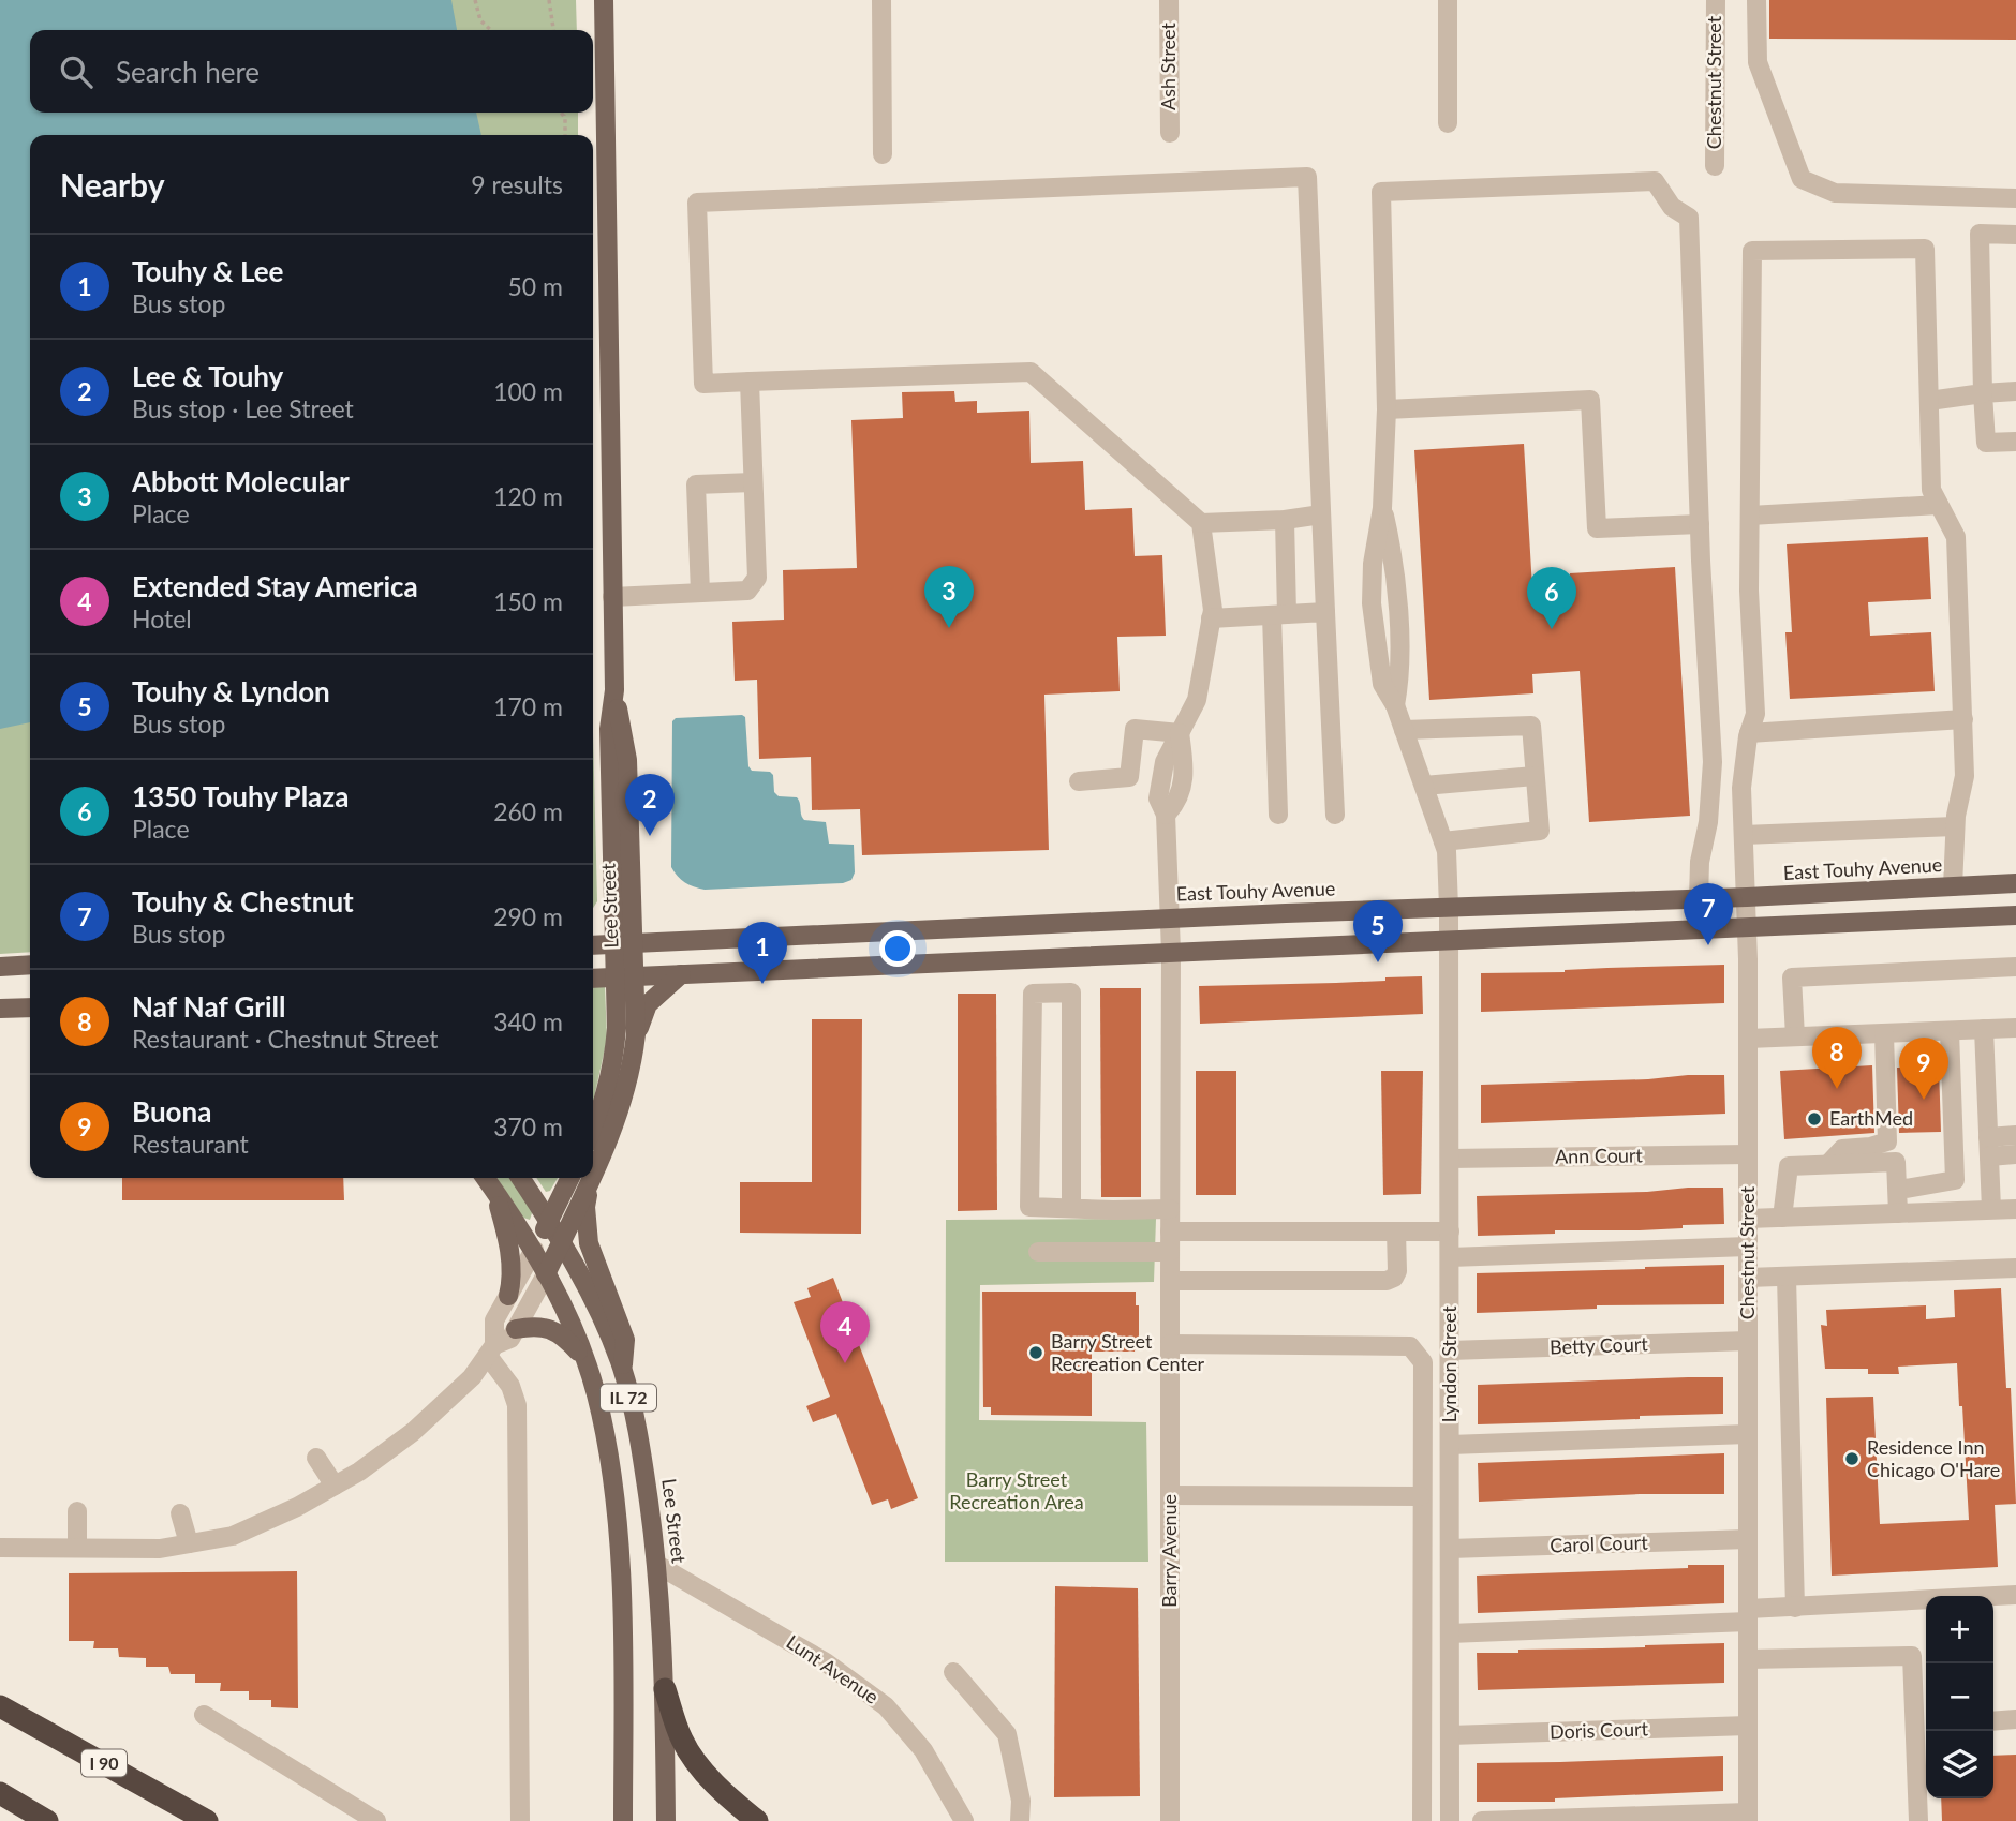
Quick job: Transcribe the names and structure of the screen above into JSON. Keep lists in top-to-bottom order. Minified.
{"streets":{"highway":["I 90"],"main road":["East Touhy Avenue","Lee Street","IL 72"],"street":["Ash Street","Chestnut Street","Ann Court","Betty Court","Lyndon Street","Carol Court","Barry Avenue","Lunt Avenue","Doris Court"]},"crossings":[["Chestnut Street","East Touhy Avenue"],["Chestnut Street","Ann Court"],["Chestnut Street","Betty Court"],["Chestnut Street","Carol Court"],["Chestnut Street","Doris Court"],["East Touhy Avenue","Lee Street"],["East Touhy Avenue","Lyndon Street"],["Lee Street","IL 72"],["Lee Street","Lunt Avenue"],["Ann Court","Lyndon Street"],["Betty Court","Lyndon Street"],["Lyndon Street","Carol Court"],["Lyndon Street","Doris Court"]],"parks":["Barry Street Recreation Area"],"places":["EarthMed","Barry Street Recreation Center","Residence Inn Chicago O'Hare"],"page":{"search":"Search here","heading":["Nearby","9 results"],"list":[{"mark":"1","name":"Touhy & Lee","note":"Bus stop","value":"50 m"},{"mark":"2","name":"Lee & Touhy","note":"Bus stop · Lee Street","value":"100 m"},{"mark":"3","name":"Abbott Molecular","note":"Place","value":"120 m"},{"mark":"4","name":"Extended Stay America","note":"Hotel","value":"150 m"},{"mark":"5","name":"Touhy & Lyndon","note":"Bus stop","value":"170 m"},{"mark":"6","name":"1350 Touhy Plaza","note":"Place","value":"260 m"},{"mark":"7","name":"Touhy & Chestnut","note":"Bus stop","value":"290 m"},{"mark":"8","name":"Naf Naf Grill","note":"Restaurant · Chestnut Street","value":"340 m"},{"mark":"9","name":"Buona","note":"Restaurant","value":"370 m"}],"pins":["3","6","2","7","5","1","8","9","4"],"map_buttons":["+","−"]}}
